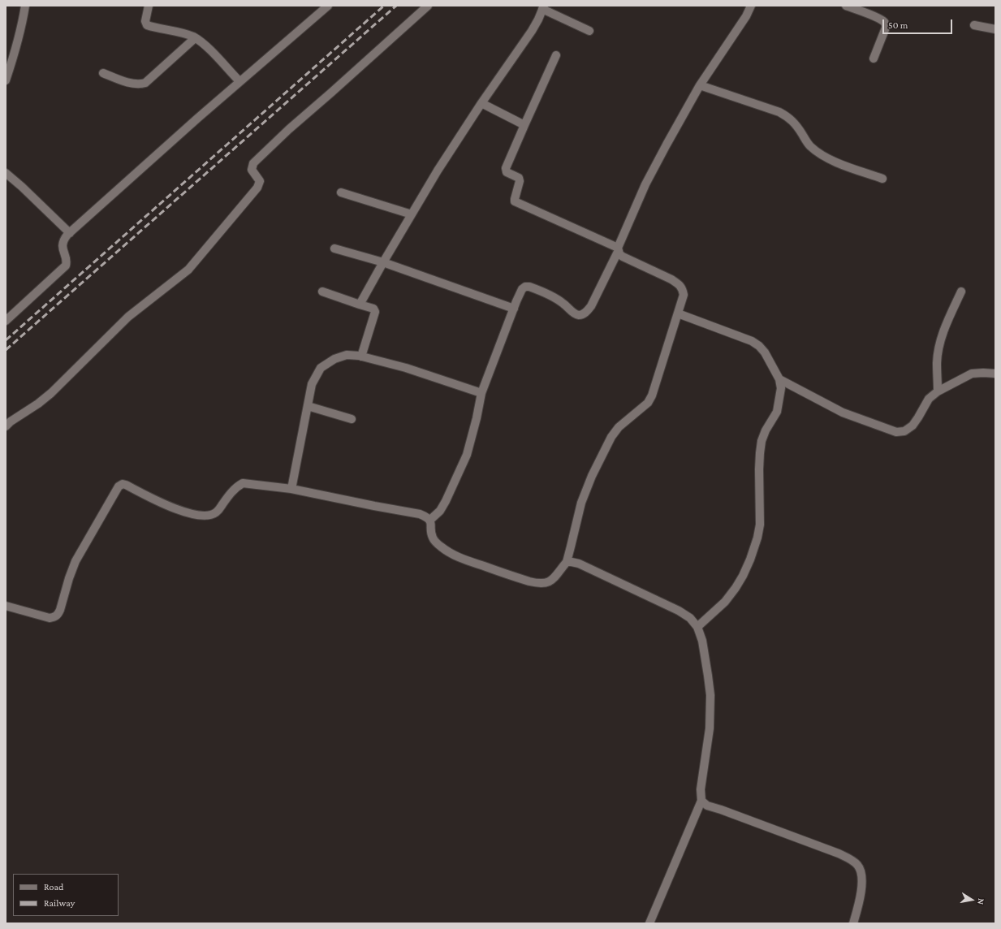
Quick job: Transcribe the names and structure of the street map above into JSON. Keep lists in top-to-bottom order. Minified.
{"legend":["Road","Railway"],"scale_bar":"50 m","north":"right"}
